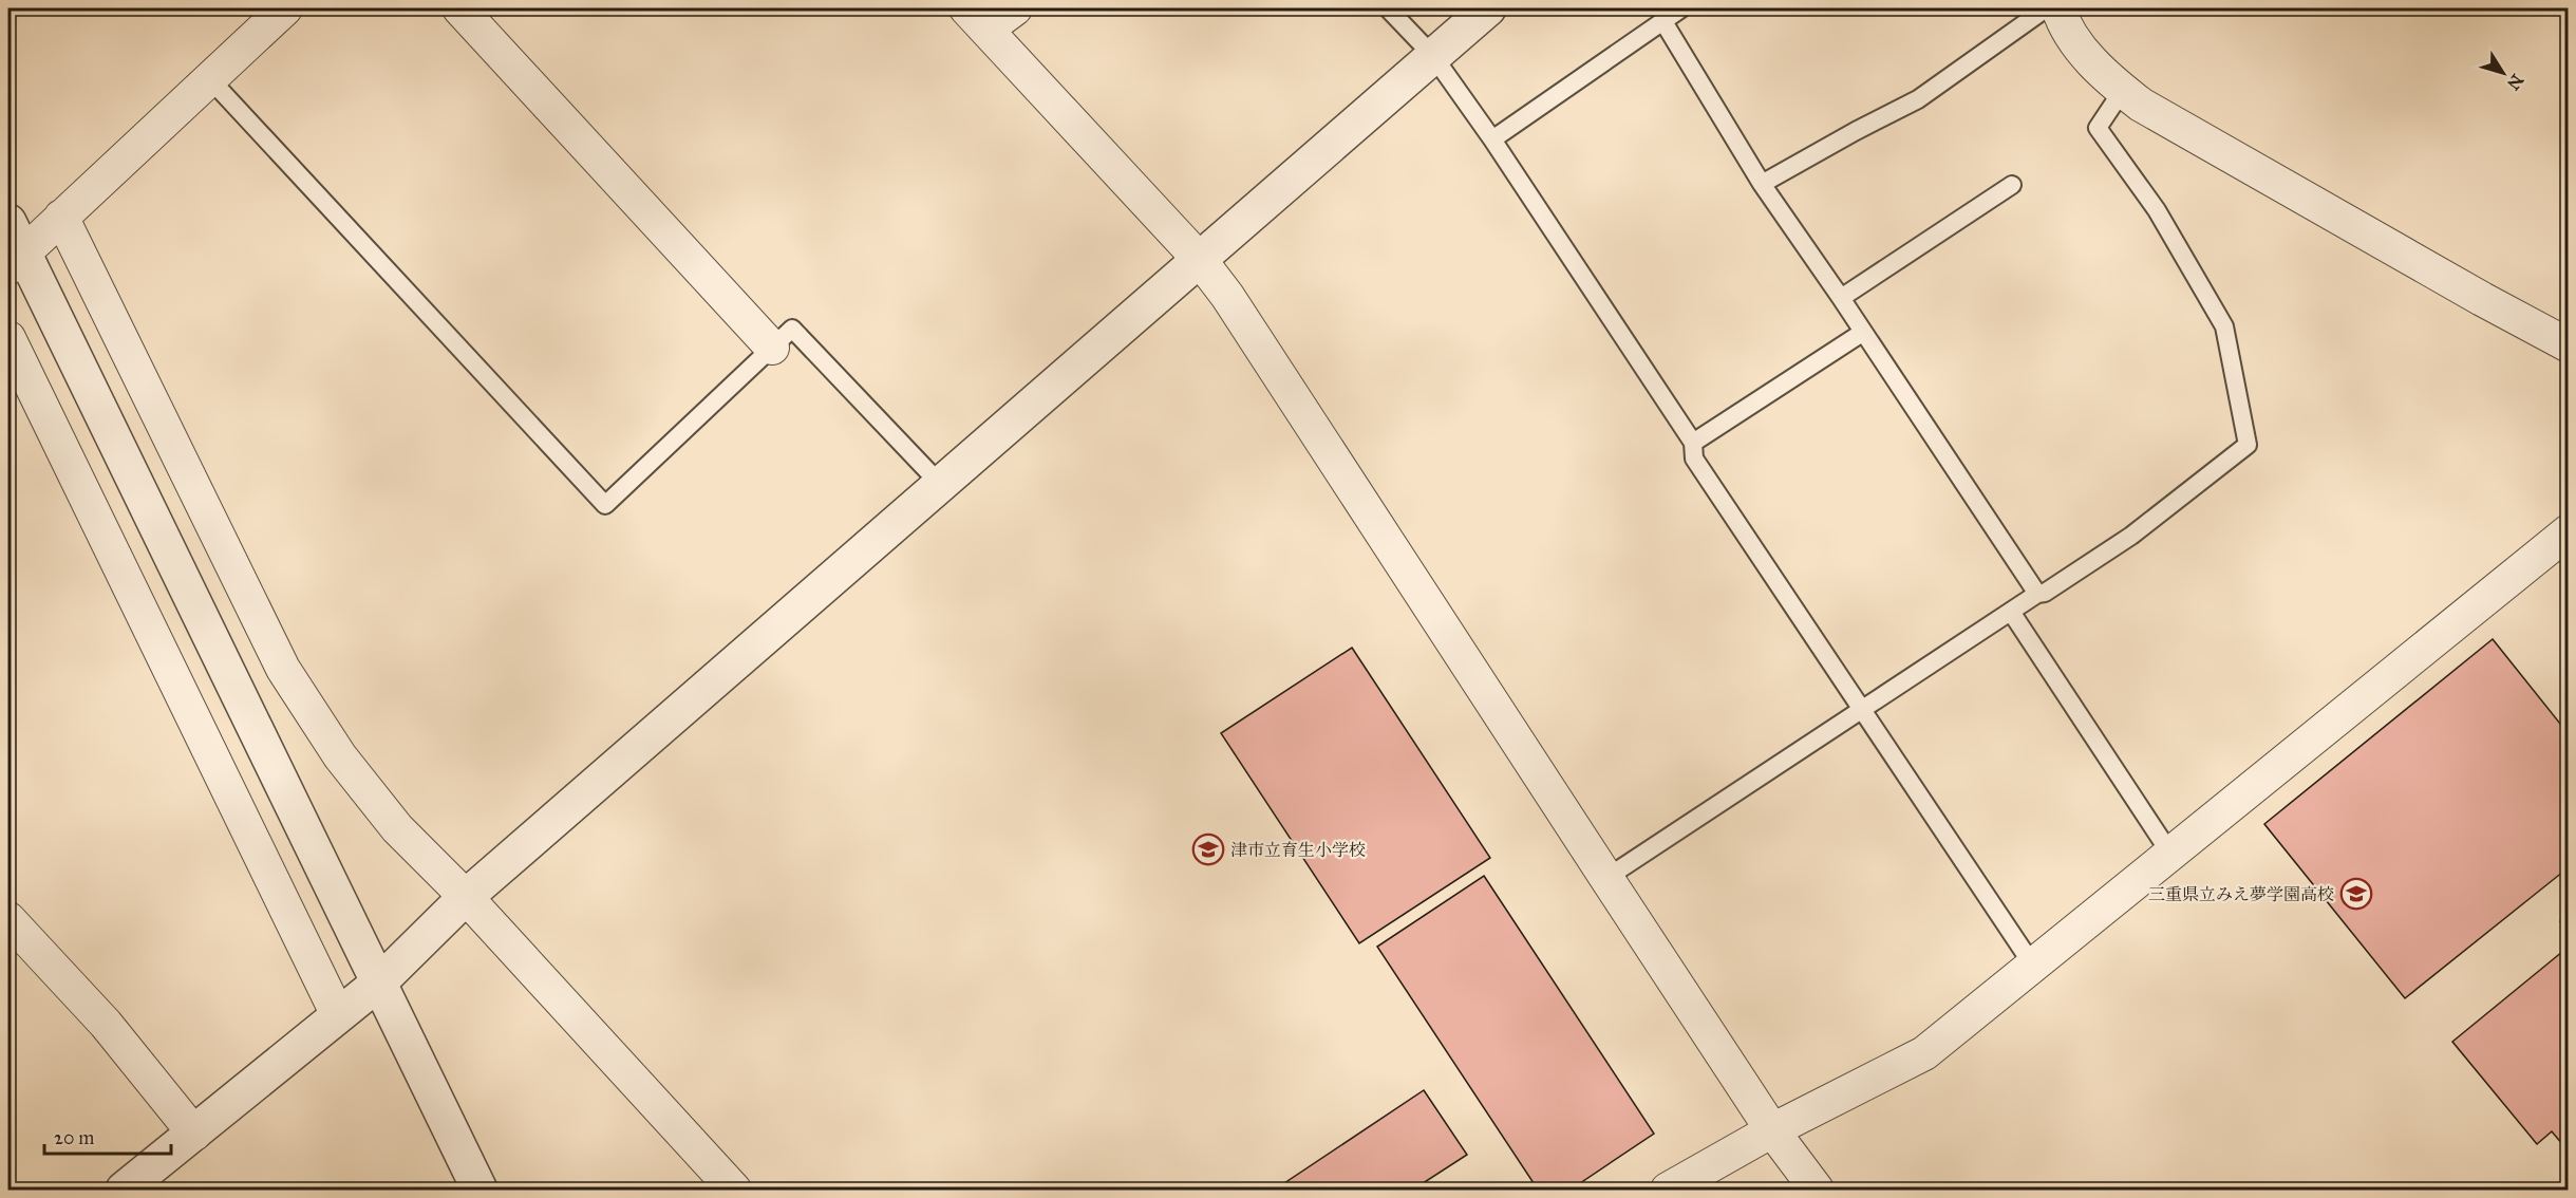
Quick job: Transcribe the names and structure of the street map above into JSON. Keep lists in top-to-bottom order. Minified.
{"places":{"school or university":["津市立育生小学校","三重県立みえ夢学園高校"]},"scale_bar":"20 m","north":"bottom right"}
